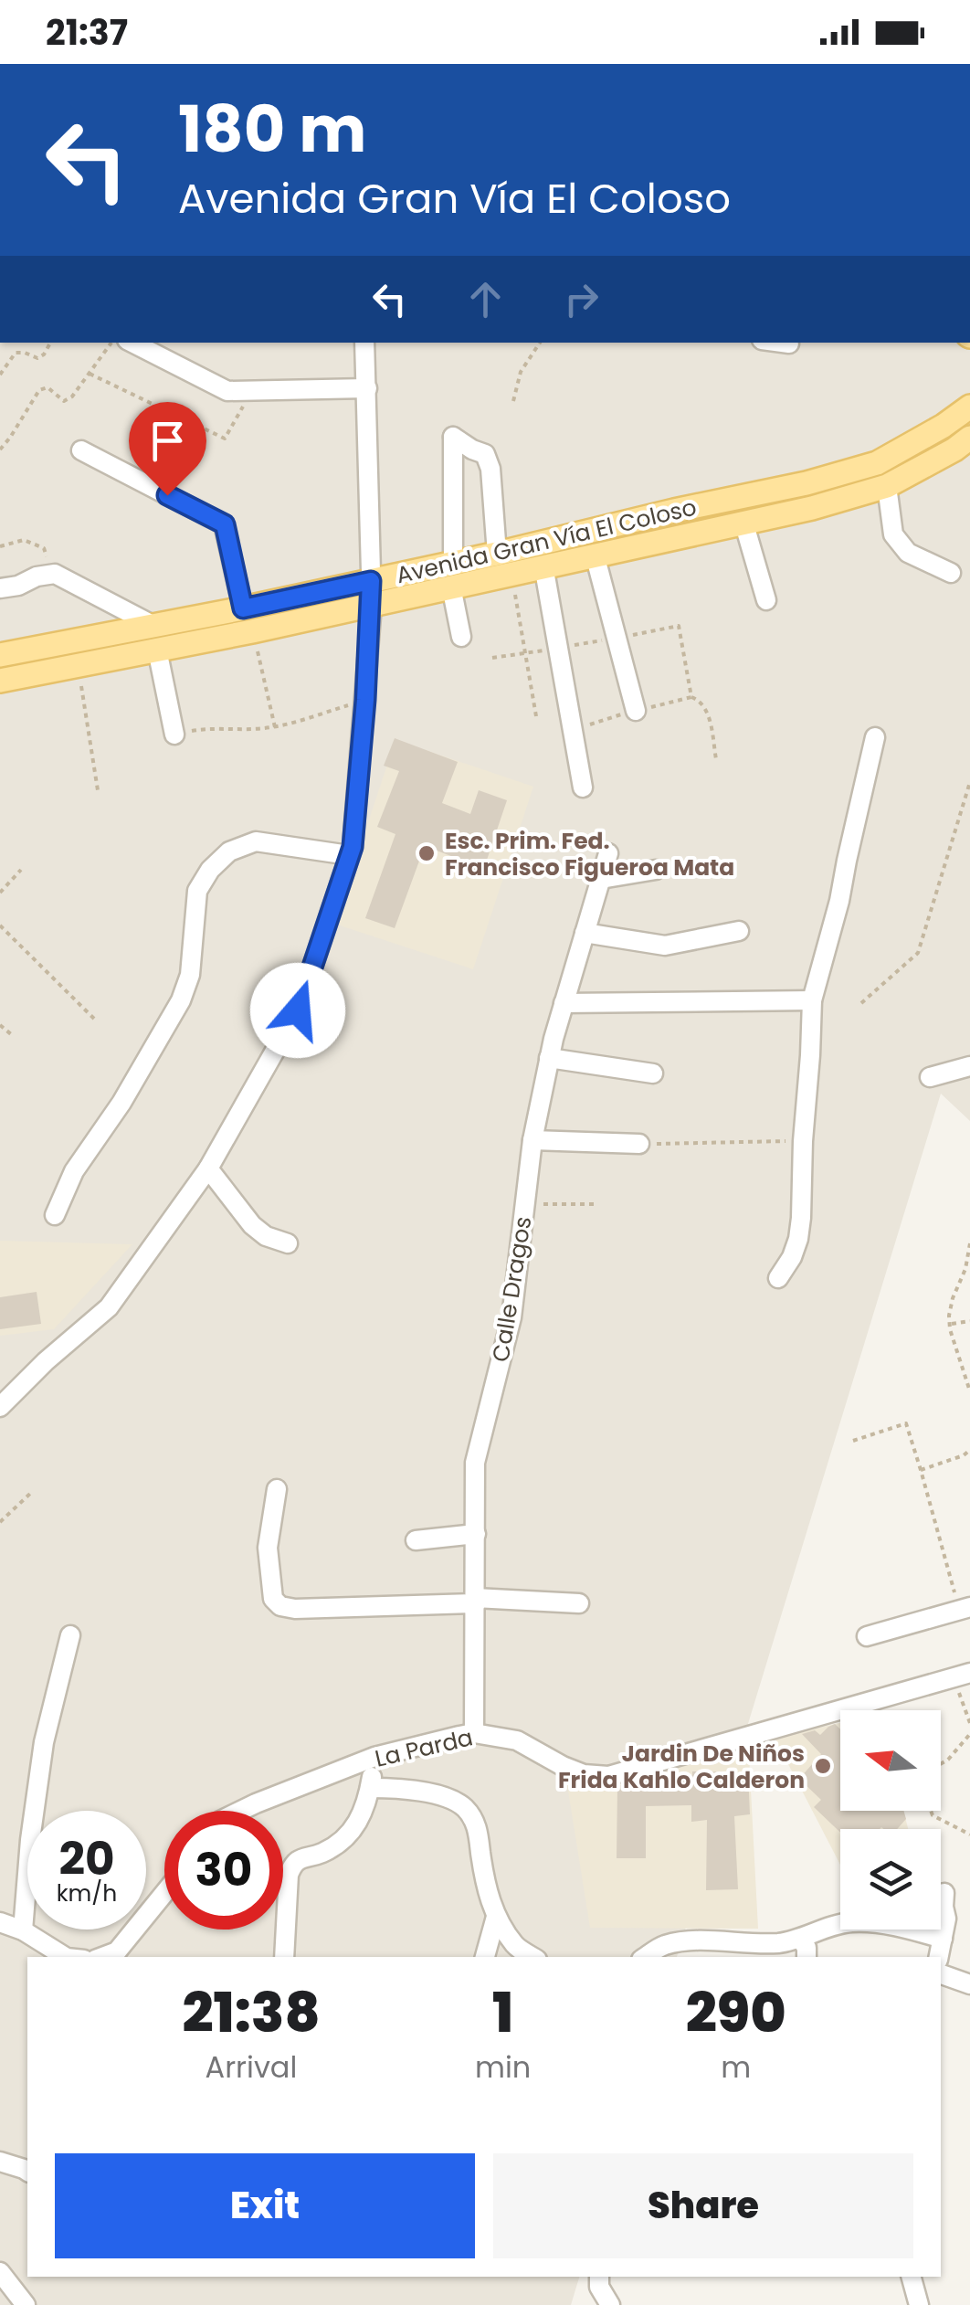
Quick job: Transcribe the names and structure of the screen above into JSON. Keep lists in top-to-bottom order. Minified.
{"streets":{"main road":["Avenida Gran Vía El Coloso"],"street":["Calle Dragos","La Parda"]},"crossings":[["Calle Dragos","La Parda"]],"places":["Esc. Prim. Fed. Francisco Figueroa Mata","Jardin De Niños Frida Kahlo Calderon"],"north":"left","page":{"status":"21:37","turn":["180 m","Avenida Gran Vía El Coloso"],"speed":"20 km/h","limit":"30","eta":["21:38","Arrival","1","min","290","m"],"buttons":["Exit","Share"]}}
